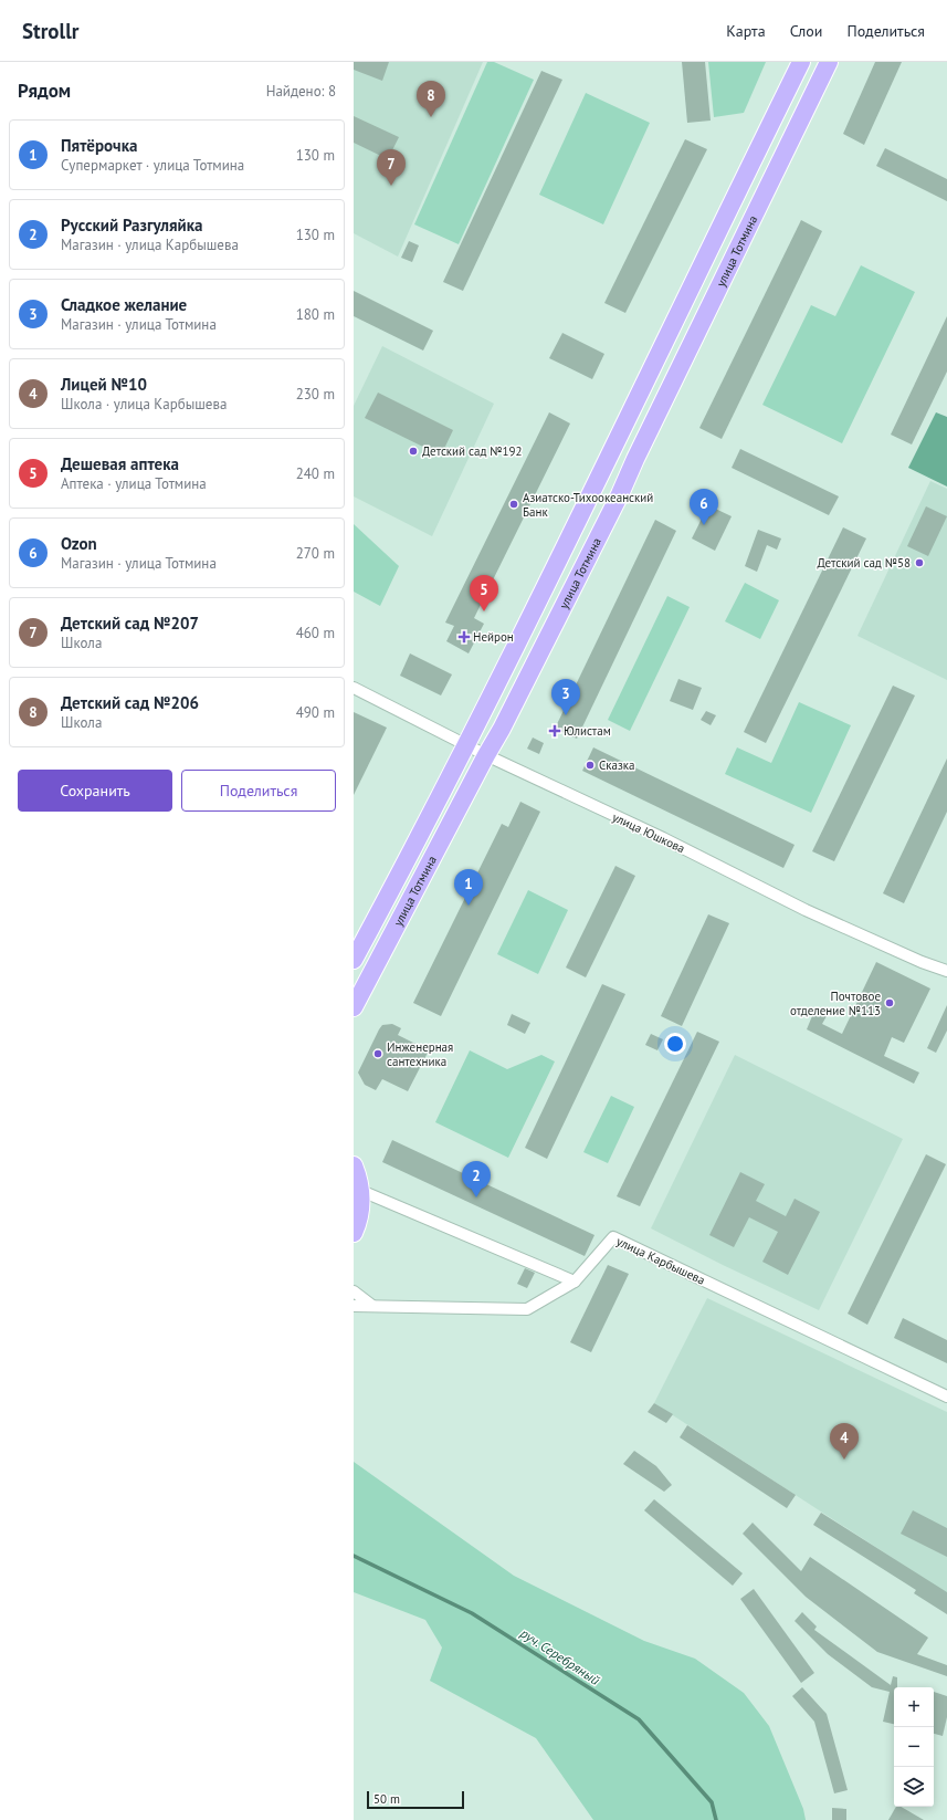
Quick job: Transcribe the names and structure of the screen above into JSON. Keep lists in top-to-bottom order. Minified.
{"streets":{"main road":["улица Тотмина"],"street":["улица Юшкова","улица Карбышева"]},"crossings":[["улица Тотмина","улица Юшкова"]],"water":["руч. Серебряный"],"places":{"other":["Детский сад №192","Азиатско-Тихоокеанский Банк","Детский сад №58","Сказка","Почтовое отделение №113","Инженерная сантехника"],"health":["Нейрон","Юлистам"]},"scale_bar":"50 m","page":{"header":"Strollr","nav":["Карта","Слои","Поделиться"],"heading":["Рядом","Найдено: 8"],"pins":["8","7","6","5","3","1","2","4"],"list":[{"mark":"1","name":"Пятёрочка","note":"Супермаркет · улица Тотмина","value":"130 m"},{"mark":"2","name":"Русский Разгуляйка","note":"Магазин · улица Карбышева","value":"130 m"},{"mark":"3","name":"Сладкое желание","note":"Магазин · улица Тотмина","value":"180 m"},{"mark":"4","name":"Лицей №10","note":"Школа · улица Карбышева","value":"230 m"},{"mark":"5","name":"Дешевая аптека","note":"Аптека · улица Тотмина","value":"240 m"},{"mark":"6","name":"Ozon","note":"Магазин · улица Тотмина","value":"270 m"},{"mark":"7","name":"Детский сад №207","note":"Школа","value":"460 m"},{"mark":"8","name":"Детский сад №206","note":"Школа","value":"490 m"}],"buttons":["Сохранить","Поделиться"],"map_buttons":["+","−"],"scale":"50 m"}}
